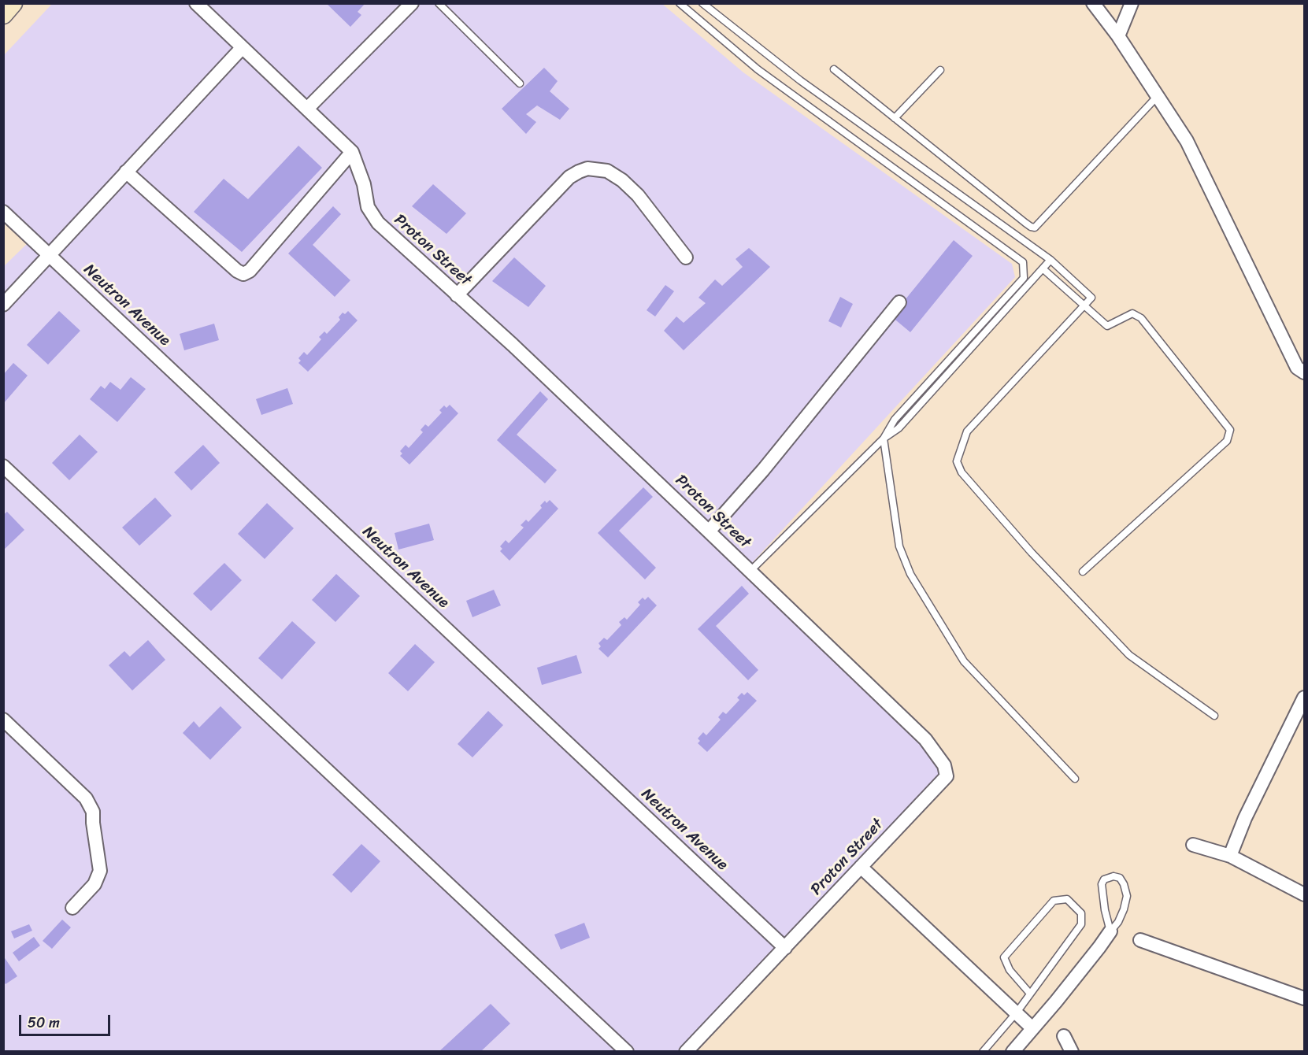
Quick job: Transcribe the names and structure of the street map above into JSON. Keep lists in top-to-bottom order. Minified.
{"streets":{"street":["Proton Street","Neutron Avenue"]},"crossings":[["Proton Street","Neutron Avenue"]],"scale_bar":"50 m"}
